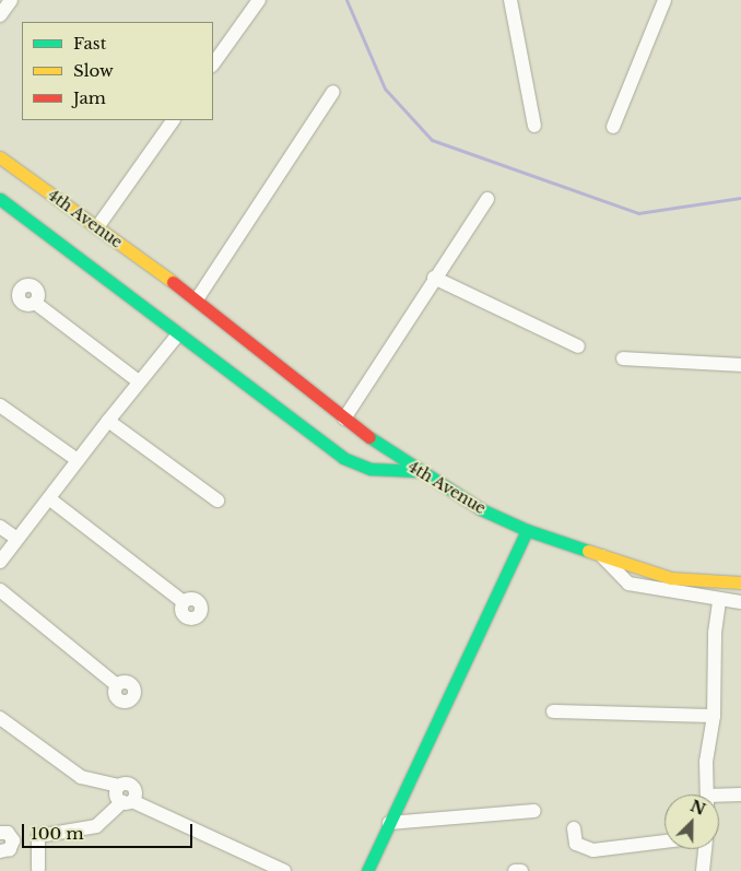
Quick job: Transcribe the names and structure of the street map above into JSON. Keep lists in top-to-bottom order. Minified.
{"streets":{"street":["4th Avenue"]},"legend":["Fast","Slow","Jam"],"scale_bar":"100 m","north":"top right"}
